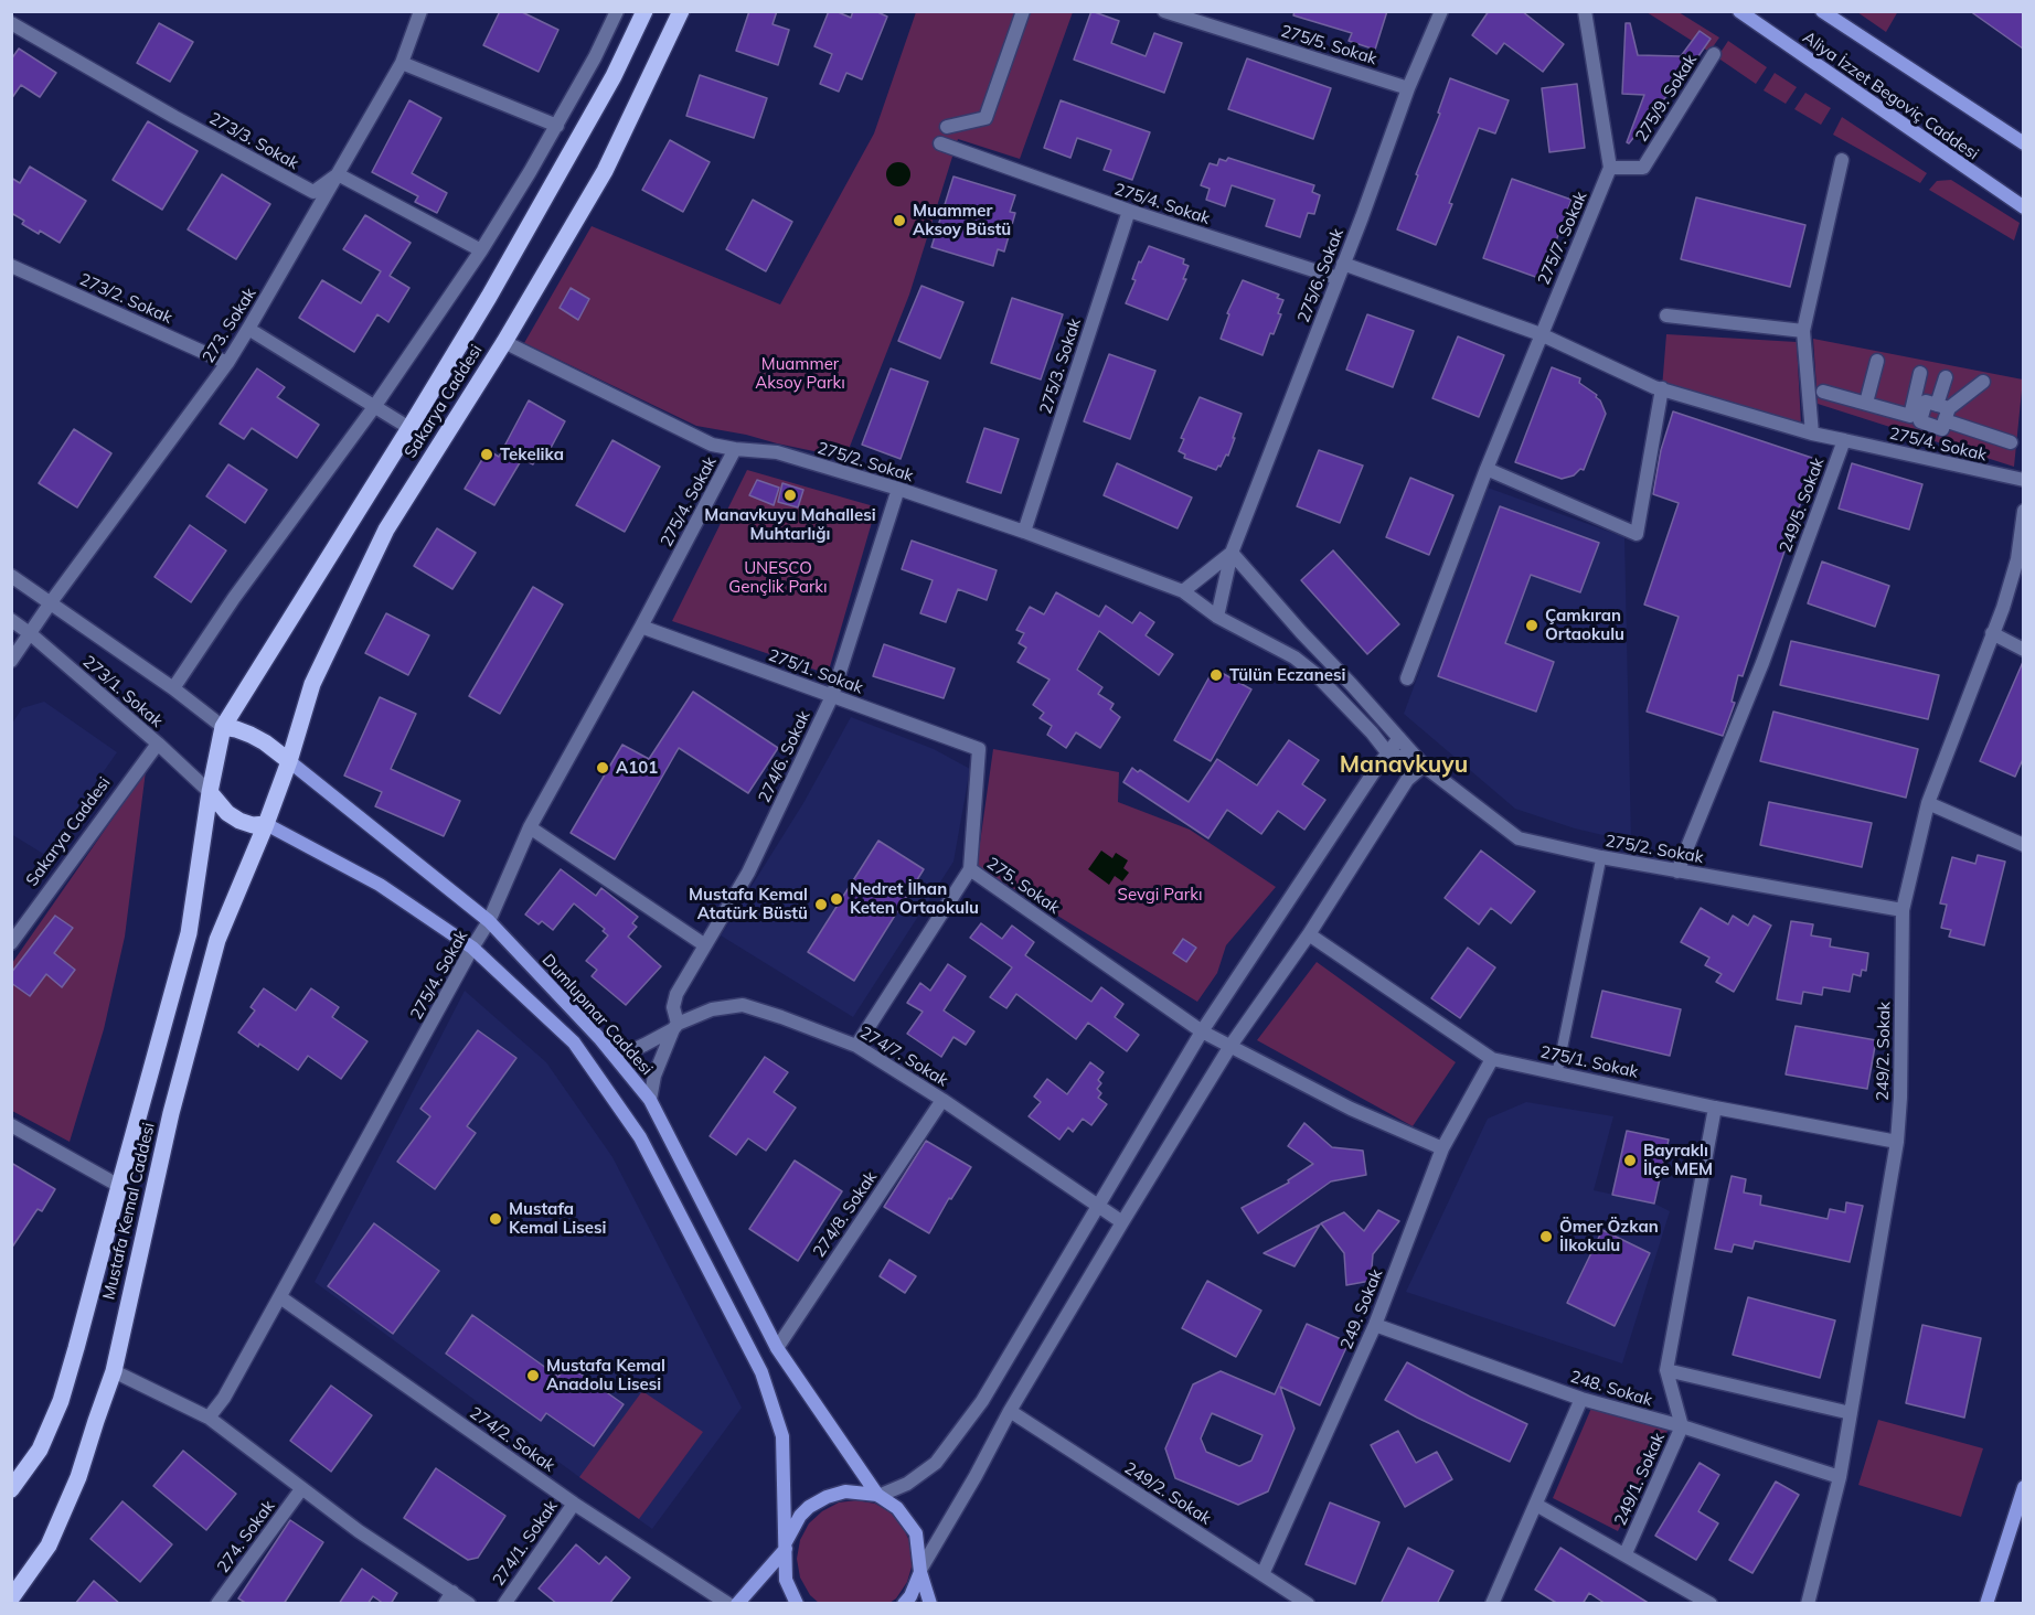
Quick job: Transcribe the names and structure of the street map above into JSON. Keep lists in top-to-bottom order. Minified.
{"streets":{"main road":["Aliya İzzet Begoviç Caddesi","Sakarya Caddesi","Dumlupınar Caddesi","Mustafa Kemal Caddesi"],"street":["275/5. Sokak","275/9. Sokak","273/3. Sokak","275/4. Sokak","275/7. Sokak","275/6. Sokak","273/2. Sokak","273. Sokak","275/3. Sokak","275/2. Sokak","249/5. Sokak","275/1. Sokak","273/1. Sokak","274/6. Sokak","275. Sokak","249/2. Sokak","274/7. Sokak","274/8. Sokak","249. Sokak","248. Sokak","274/2. Sokak","249/1. Sokak","274. Sokak","274/1. Sokak"]},"crossings":[["275/5. Sokak","275/6. Sokak"],["275/9. Sokak","275/7. Sokak"],["273/3. Sokak","273. Sokak"],["275/4. Sokak","275/6. Sokak"],["275/4. Sokak","275/3. Sokak"],["275/4. Sokak","275/2. Sokak"],["275/4. Sokak","249/5. Sokak"],["275/4. Sokak","275/1. Sokak"],["275/4. Sokak","Dumlupınar Caddesi"],["275/4. Sokak","274/2. Sokak"],["275/6. Sokak","275/2. Sokak"],["273/2. Sokak","273. Sokak"],["273. Sokak","273/1. Sokak"],["275/3. Sokak","275/2. Sokak"],["Sakarya Caddesi","275/2. Sokak"],["Sakarya Caddesi","273/1. Sokak"],["Sakarya Caddesi","Dumlupınar Caddesi"],["Sakarya Caddesi","Mustafa Kemal Caddesi"],["275/2. Sokak","249/5. Sokak"],["275/2. Sokak","274/6. Sokak"],["275/2. Sokak","249/2. Sokak"],["275/1. Sokak","274/6. Sokak"],["275/1. Sokak","275. Sokak"],["275/1. Sokak","249/2. Sokak"],["275/1. Sokak","249. Sokak"],["275/1. Sokak","249/1. Sokak"],["273/1. Sokak","Mustafa Kemal Caddesi"],["274/6. Sokak","274/7. Sokak"],["275. Sokak","274/7. Sokak"],["275. Sokak","249. Sokak"],["Dumlupınar Caddesi","274/7. Sokak"],["Dumlupınar Caddesi","274/8. Sokak"],["249/2. Sokak","249. Sokak"],["249/2. Sokak","248. Sokak"],["274/7. Sokak","274/8. Sokak"],["249. Sokak","248. Sokak"],["248. Sokak","249/1. Sokak"],["274/2. Sokak","274/1. Sokak"]],"districts":["Manavkuyu"],"parks":["Muammer Aksoy Parkı","UNESCO Gençlik Parkı","Sevgi Parkı"],"places":["Muammer Aksoy Büstü","Tekelika","Manavkuyu Mahallesi Muhtarlığı","Çamkıran Ortaokulu","Tülün Eczanesi","A101","Nedret İlhan Keten Ortaokulu","Mustafa Kemal Atatürk Büstü","Bayraklı İlçe MEM","Mustafa Kemal Lisesi","Ömer Özkan İlkokulu","Mustafa Kemal Anadolu Lisesi"]}
